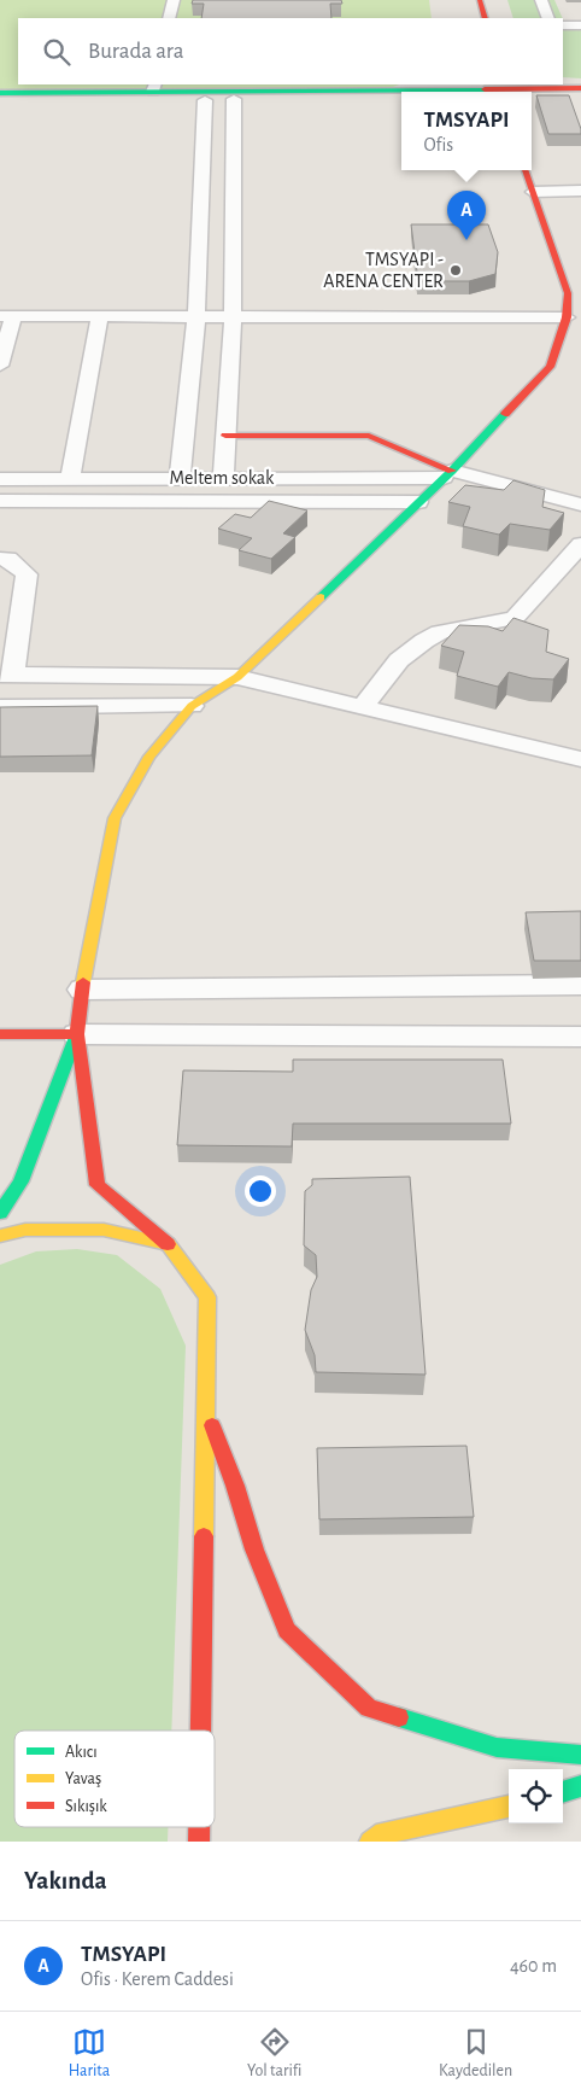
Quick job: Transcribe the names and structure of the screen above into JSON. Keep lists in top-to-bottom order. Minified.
{"streets":{"street":["Meltem sokak"]},"places":["TMSYAPI - ARENA CENTER"],"legend":["Akıcı","Yavaş","Sıkışık"],"page":{"search":"Burada ara","popup":["TMSYAPI","Ofis"],"pins":"A","heading":"Yakında","list":[{"mark":"A","name":"TMSYAPI","note":"Ofis · Kerem Caddesi","value":"460 m"}],"nav":["Harita","Yol tarifi","Kaydedilen"]}}
